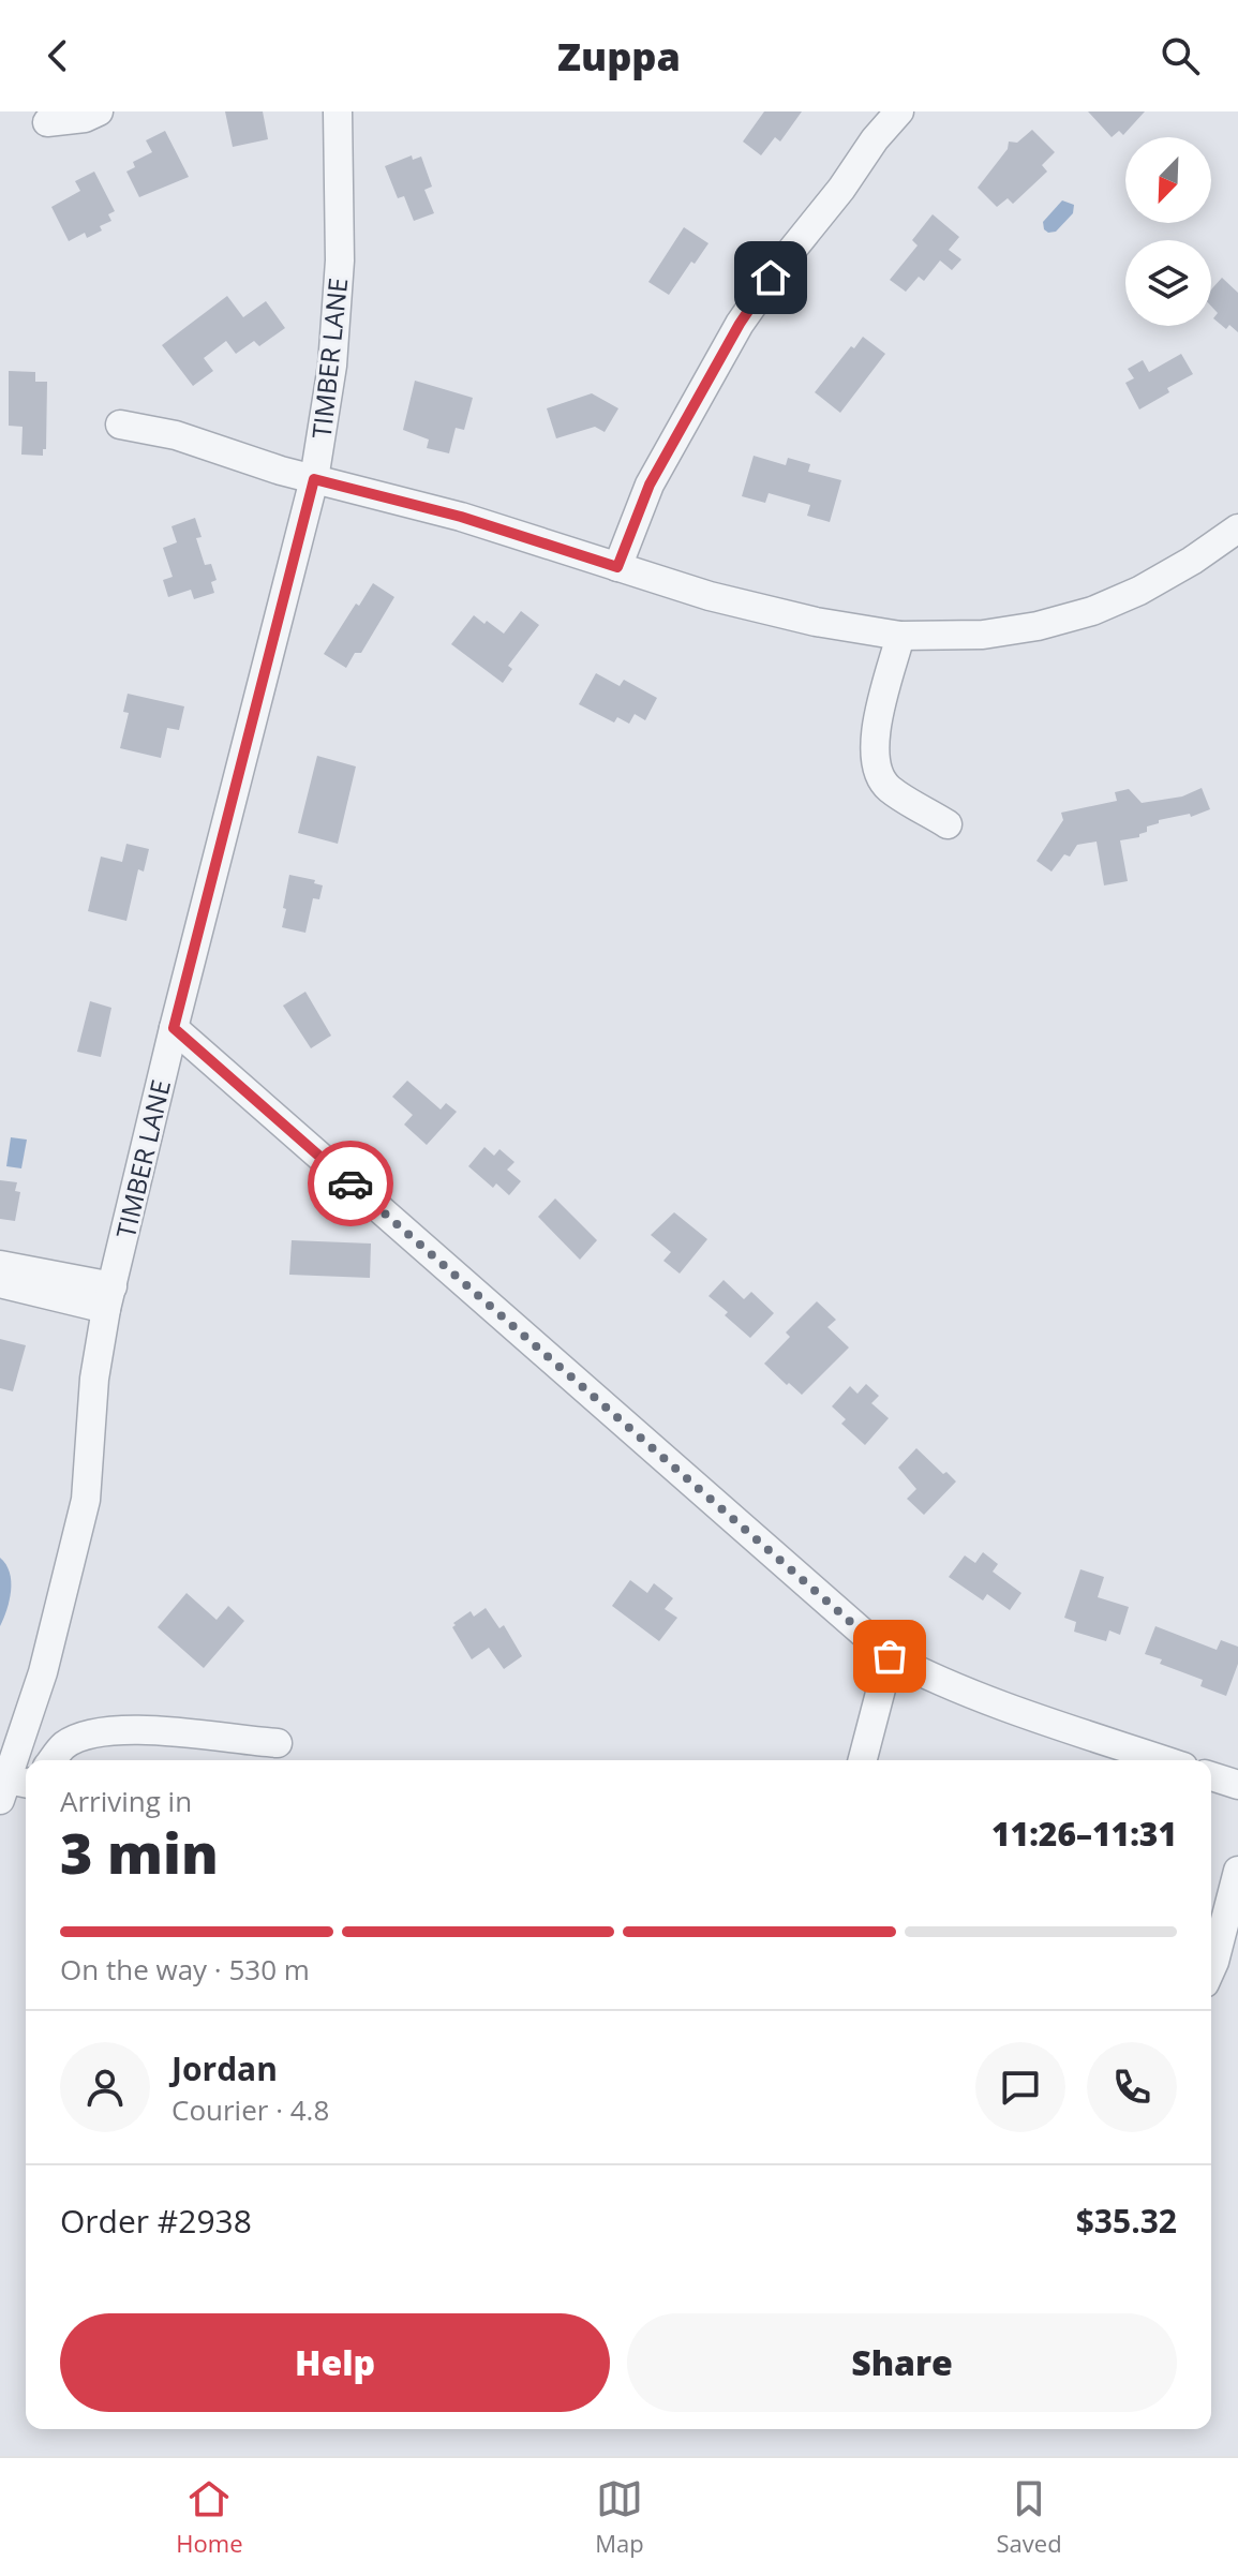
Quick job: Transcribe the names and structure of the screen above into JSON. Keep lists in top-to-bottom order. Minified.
{"streets":{"street":["TIMBER LANE"]},"north":"bottom left","page":{"header":"Zuppa","heading":["3 min","Arriving in","11:26–11:31"],"panel":["Jordan","Courier · 4.8","Order #2938","$35.32"],"bar":"On the way · 530 m","buttons":["Help","Share"],"tabs":["Home","Map","Saved"]}}
